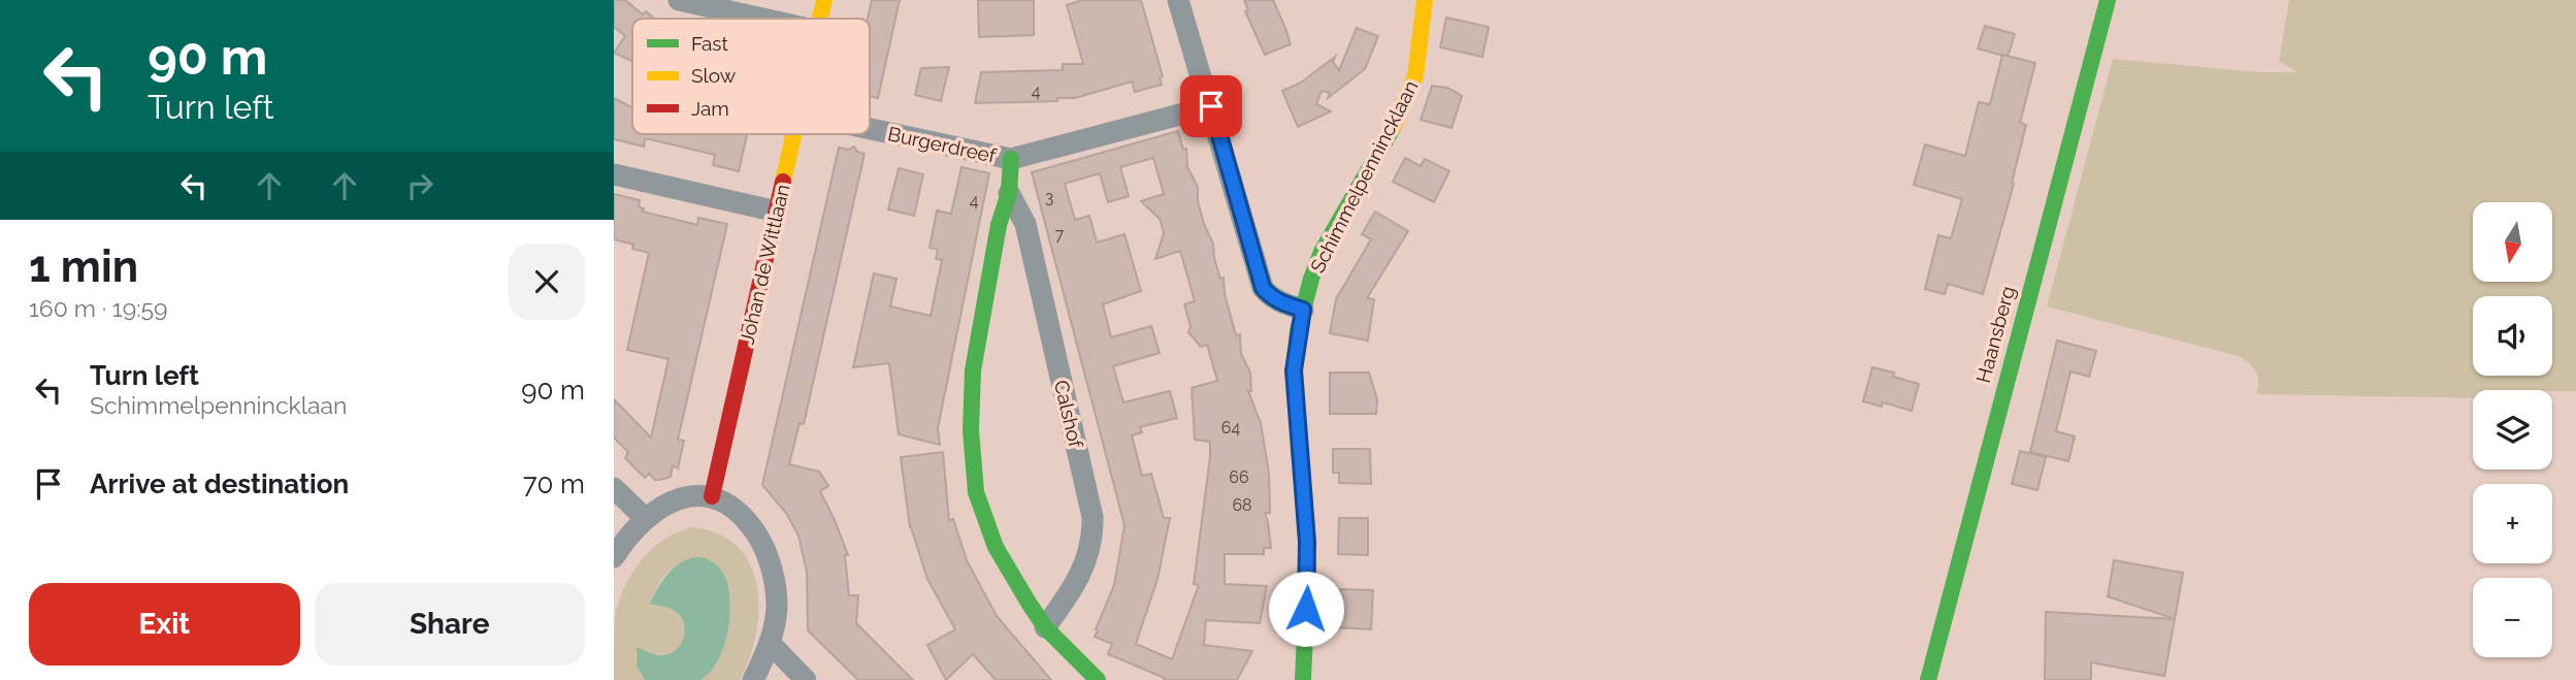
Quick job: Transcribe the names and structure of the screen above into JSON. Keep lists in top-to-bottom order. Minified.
{"streets":{"street":["Burgerdreef","Schimmelpennincklaan","Johan de Wittlaan","Haansberg","Calshof"]},"crossings":[["Burgerdreef","Calshof"]],"house_numbers":["4","3","4","7","64","66","68"],"legend":["Fast","Slow","Jam"],"north":"bottom","page":{"turn":["90 m","Turn left"],"map_buttons":["+","−"],"heading":["1 min","160 m · 19:59"],"list":[{"name":"Turn left","note":"Schimmelpennincklaan","value":"90 m"},{"name":"Arrive at destination","value":"70 m"}],"buttons":["Exit","Share"]}}
